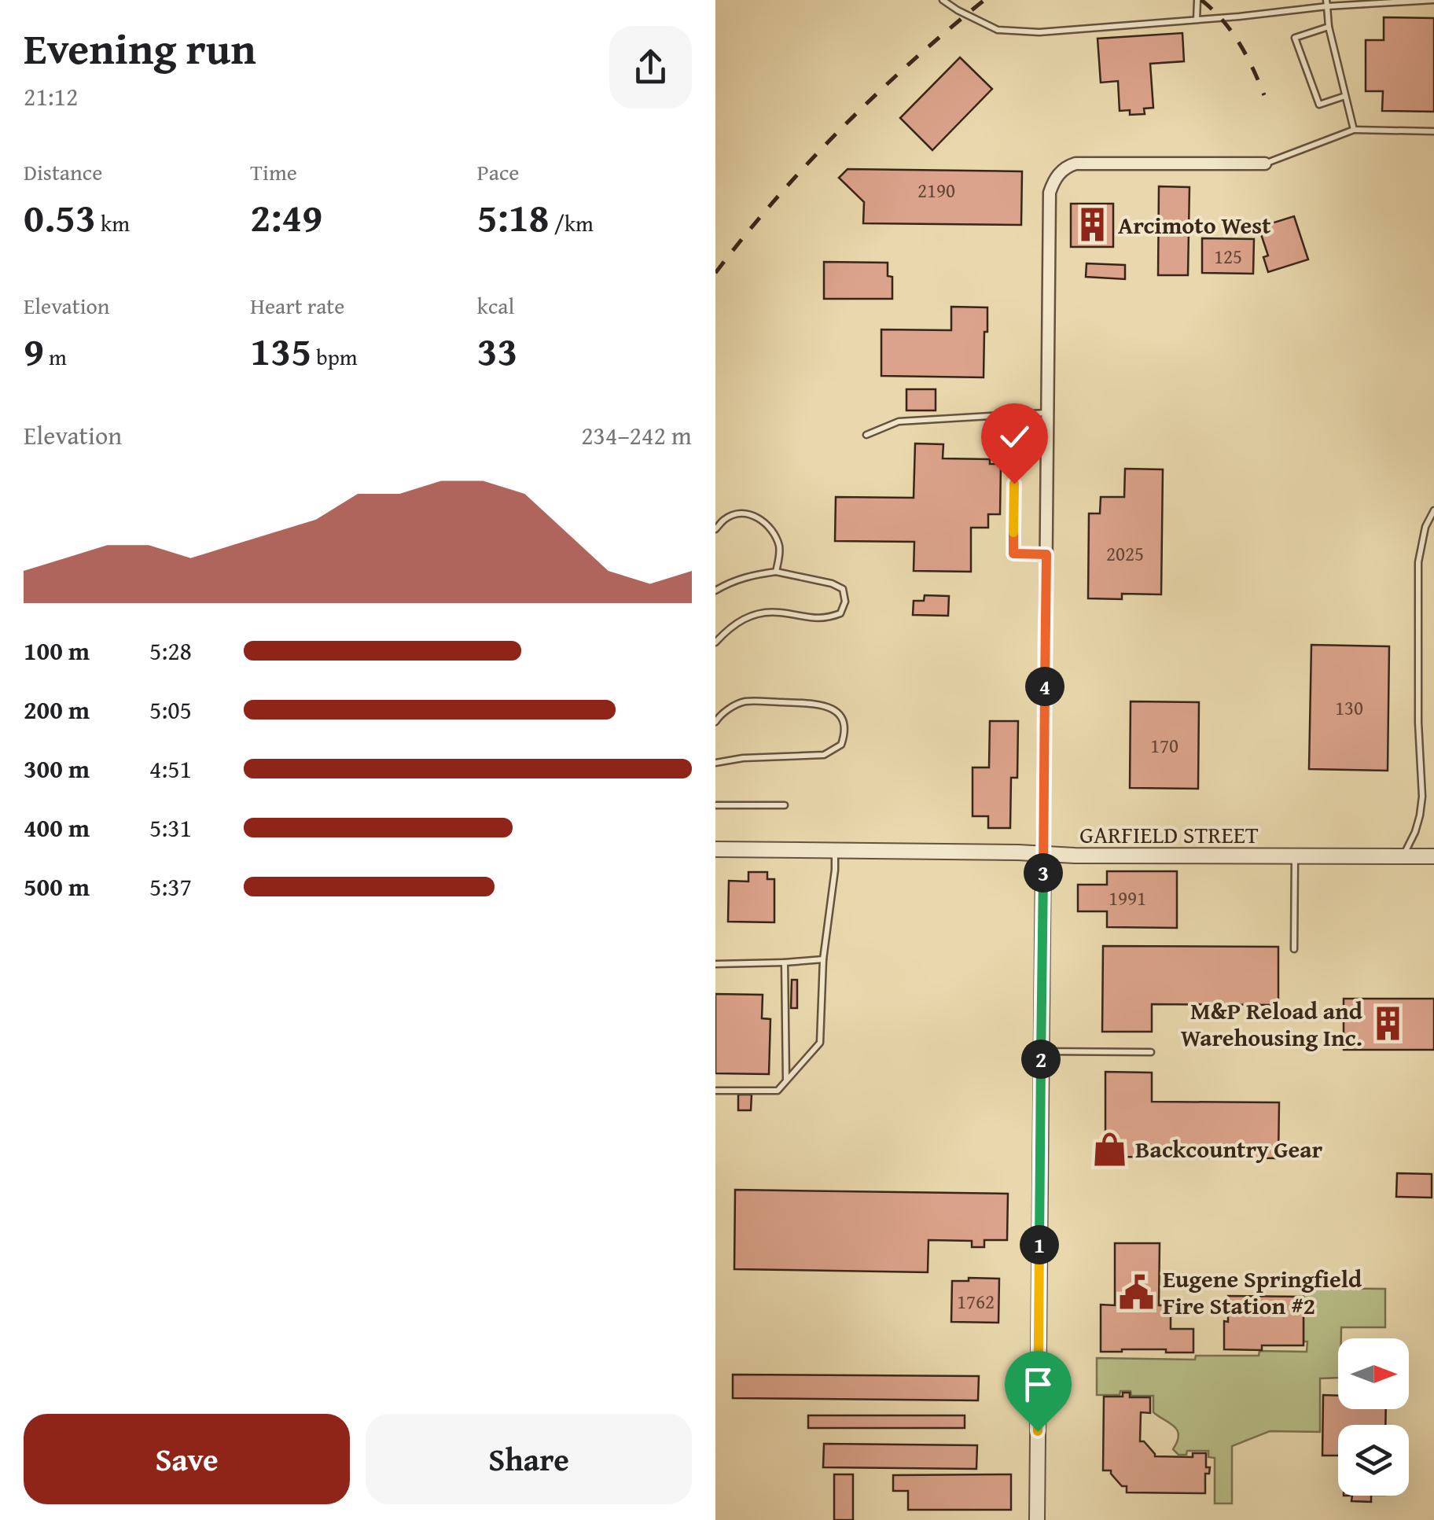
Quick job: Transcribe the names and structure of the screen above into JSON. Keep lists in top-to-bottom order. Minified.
{"streets":{"street":["GARFIELD STREET"]},"places":{"building":["Arcimoto West","M&P Reload and Warehousing Inc."],"shop":["Backcountry Gear"],"public building":["Eugene Springfield Fire Station #2"]},"house_numbers":["2190","125","2025","130","170","1991","1762"],"north":"right","page":{"heading":["Evening run","21:12"],"stats":[["Distance","0.53 km"],["Time","2:49"],["Pace","5:18 /km"],["Elevation","9 m"],["Heart rate","135 bpm"],["kcal","33"]],"chart":["Elevation","234–242 m"],"list":[{"name":"100 m","note":"5:28"},{"name":"200 m","note":"5:05"},{"name":"300 m","note":"4:51"},{"name":"400 m","note":"5:31"},{"name":"500 m","note":"5:37"}],"pins":["4","3","2","1"],"buttons":["Save","Share"]}}
